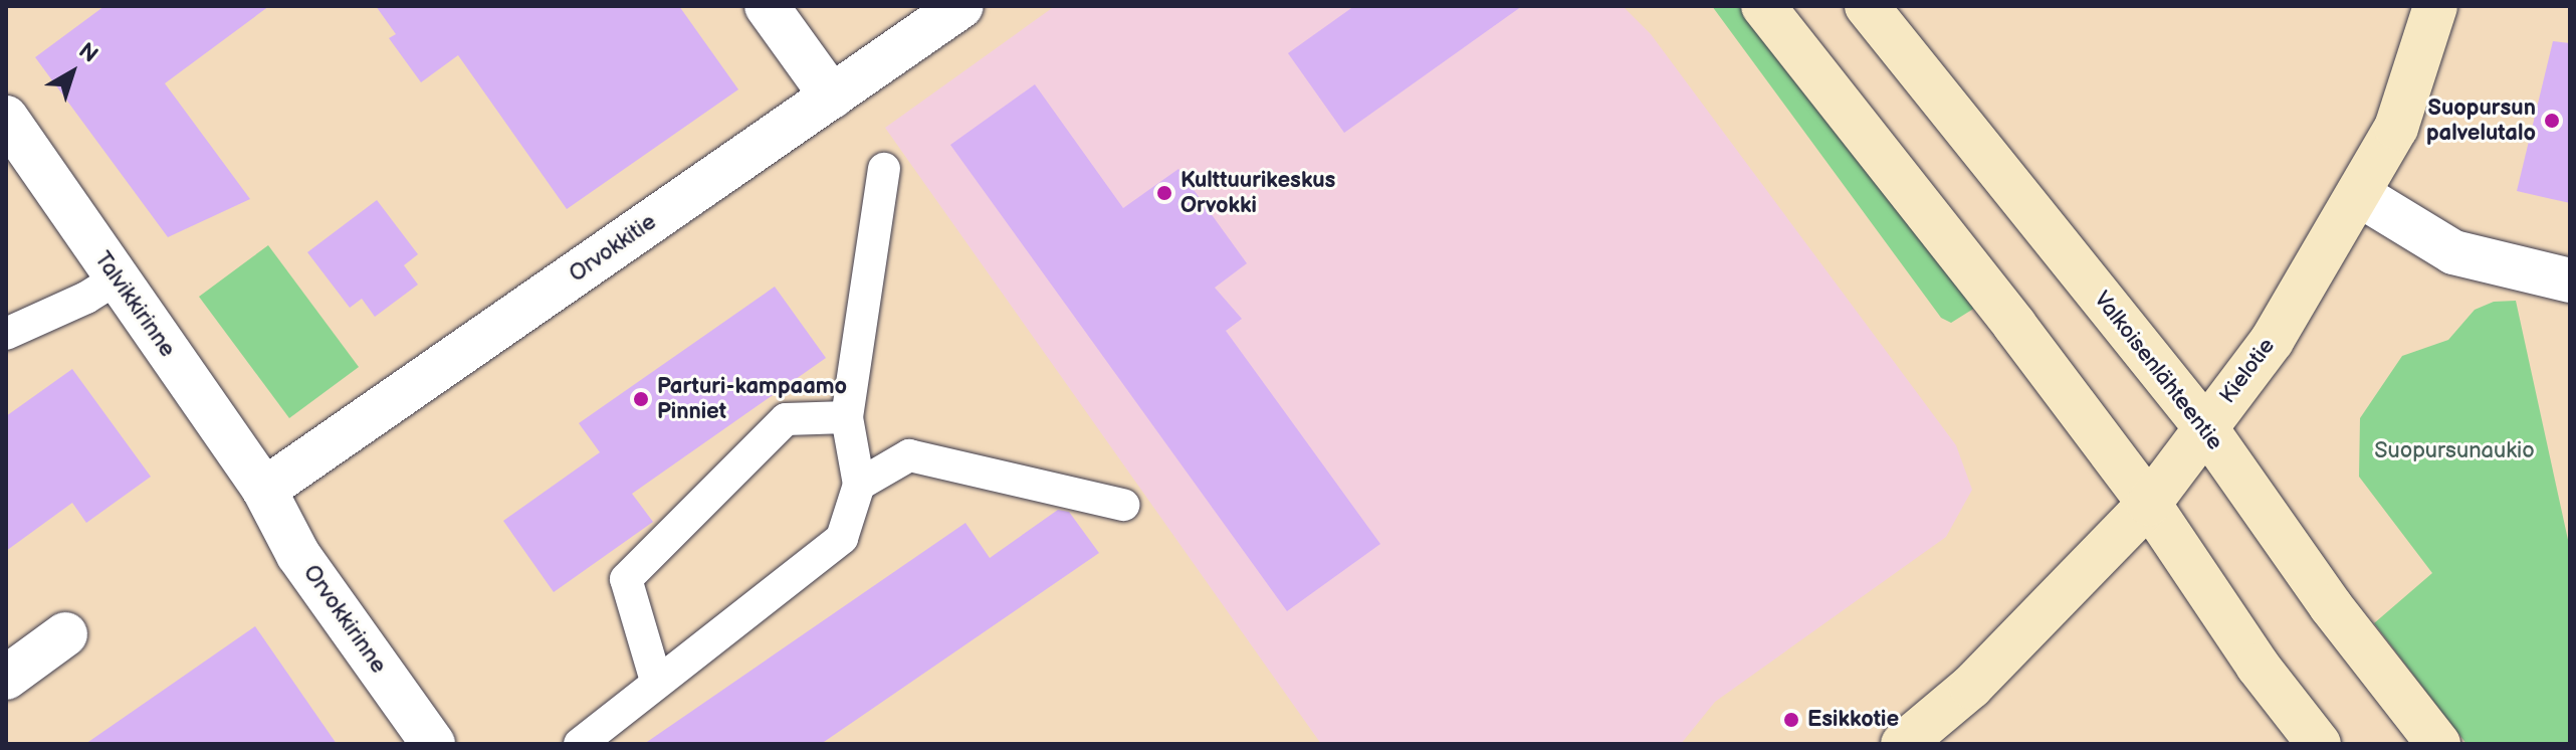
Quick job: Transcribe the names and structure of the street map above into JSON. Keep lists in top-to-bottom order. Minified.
{"streets":{"main road":["Valkoisenlähteentie","Kielotie"],"street":["Orvokkitie","Talvikkirinne","Orvokkirinne"]},"crossings":[["Orvokkitie","Talvikkirinne"],["Orvokkitie","Orvokkirinne"],["Talvikkirinne","Orvokkirinne"],["Valkoisenlähteentie","Kielotie"]],"parks":["Suopursunaukio"],"places":["Suopursun palvelutalo","Kulttuurikeskus Orvokki","Parturi-kampaamo Pinniet","Esikkotie"],"north":"top right"}
